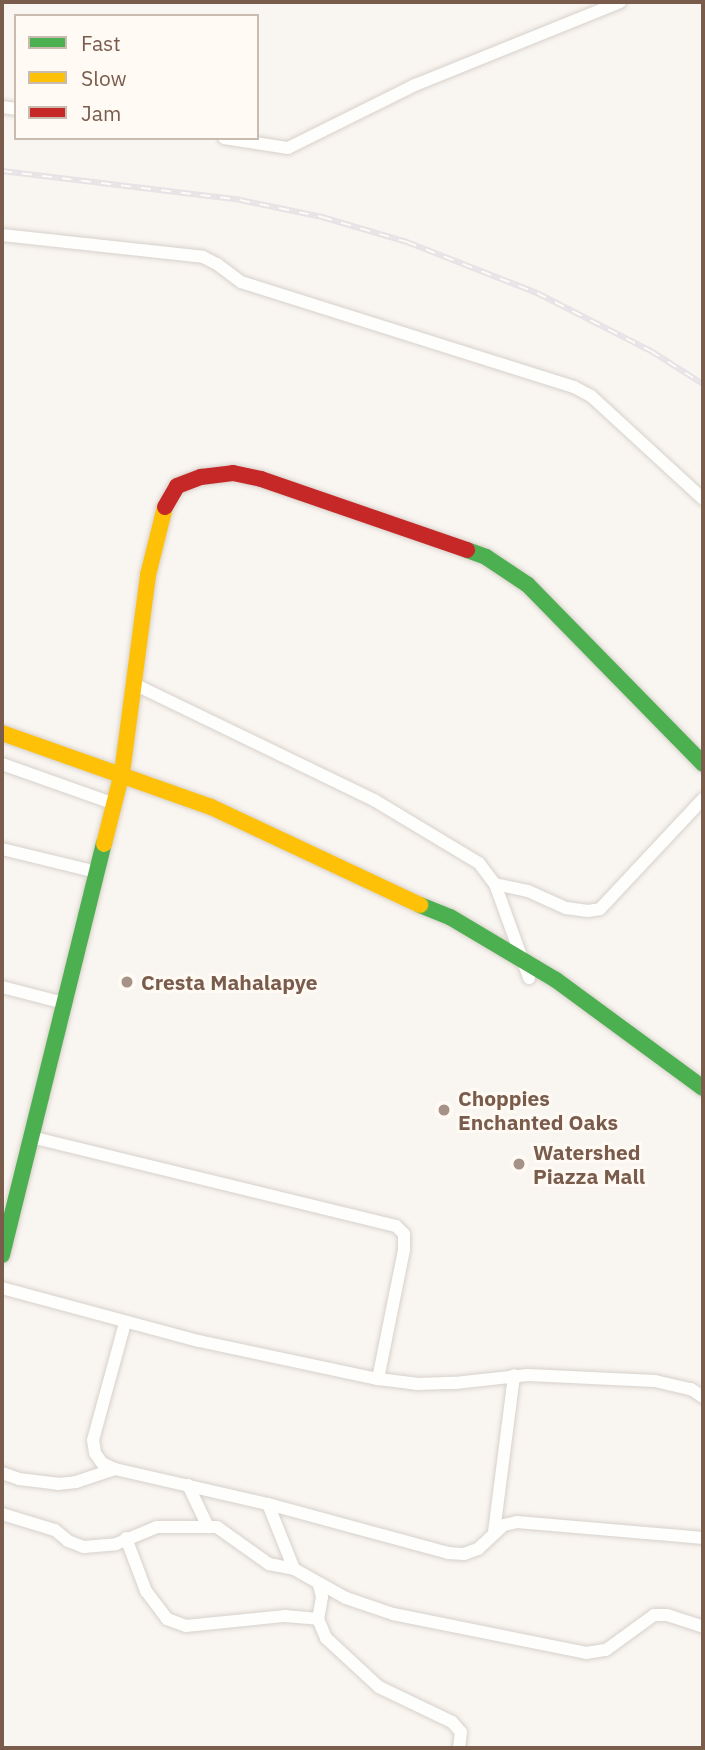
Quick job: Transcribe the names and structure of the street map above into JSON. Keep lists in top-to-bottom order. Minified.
{"places":["Cresta Mahalapye","Choppies Enchanted Oaks","Watershed Piazza Mall"],"legend":["Fast","Slow","Jam"]}
